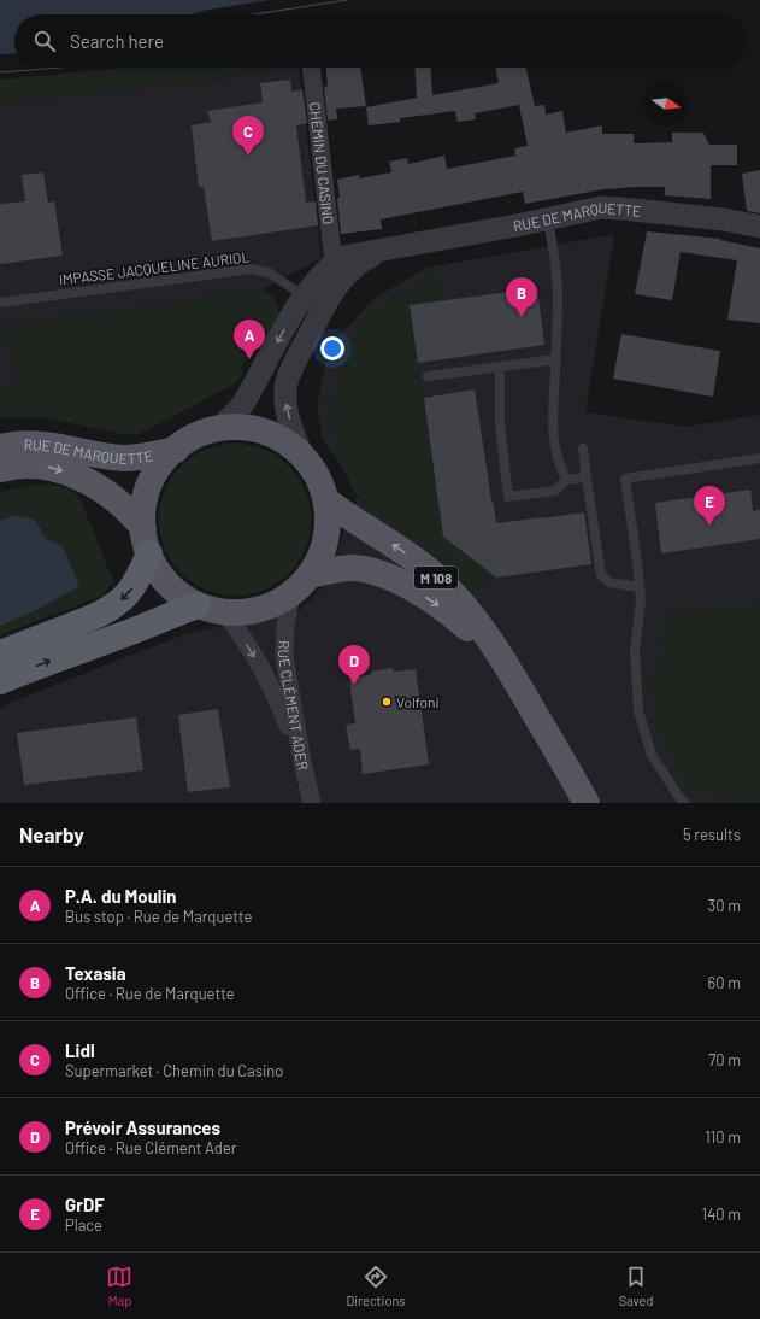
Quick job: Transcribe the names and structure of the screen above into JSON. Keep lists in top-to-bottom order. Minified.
{"streets":{"main road":["RUE DE MARQUETTE","M 108"],"street":["CHEMIN DU CASINO","RUE CLÉMENT ADER"],"lane":["IMPASSE JACQUELINE AURIOL"]},"crossings":[["CHEMIN DU CASINO","RUE DE MARQUETTE"],["RUE DE MARQUETTE","IMPASSE JACQUELINE AURIOL"]],"places":["Volfoni"],"north":"right","page":{"search":"Search here","pins":["C","B","A","E","D"],"heading":["Nearby","5 results"],"list":[{"mark":"A","name":"P.A. du Moulin","note":"Bus stop · Rue de Marquette","value":"30 m"},{"mark":"B","name":"Texasia","note":"Office · Rue de Marquette","value":"60 m"},{"mark":"C","name":"Lidl","note":"Supermarket · Chemin du Casino","value":"70 m"},{"mark":"D","name":"Prévoir Assurances","note":"Office · Rue Clément Ader","value":"110 m"},{"mark":"E","name":"GrDF","note":"Place","value":"140 m"}],"nav":["Map","Directions","Saved"]}}
